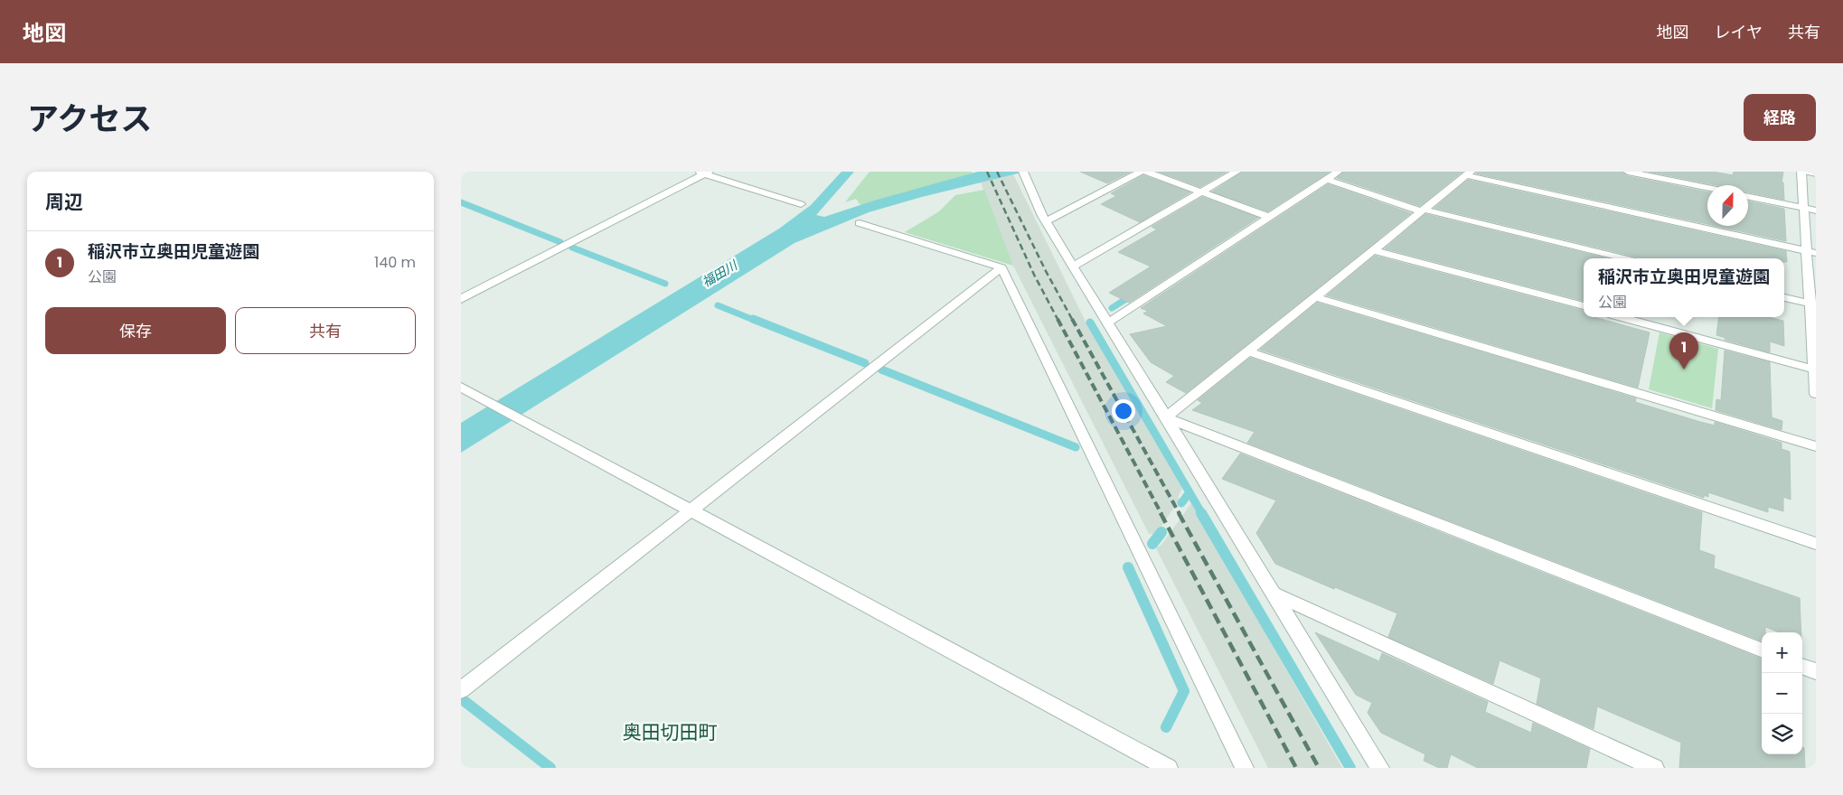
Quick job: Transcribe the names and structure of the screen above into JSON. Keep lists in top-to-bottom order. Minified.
{"districts":["奥田切田町"],"water":["福田川"],"north":"top","page":{"header":"地図","nav":["地図","レイヤ","共有"],"title":"アクセス","buttons":["経路",["保存","共有"]],"heading":"周辺","list":[{"mark":"1","name":"稲沢市立奥田児童遊園","note":"公園","value":"140 m"}],"popup":["稲沢市立奥田児童遊園","公園"],"pins":"1","map_buttons":["+","−"]}}
